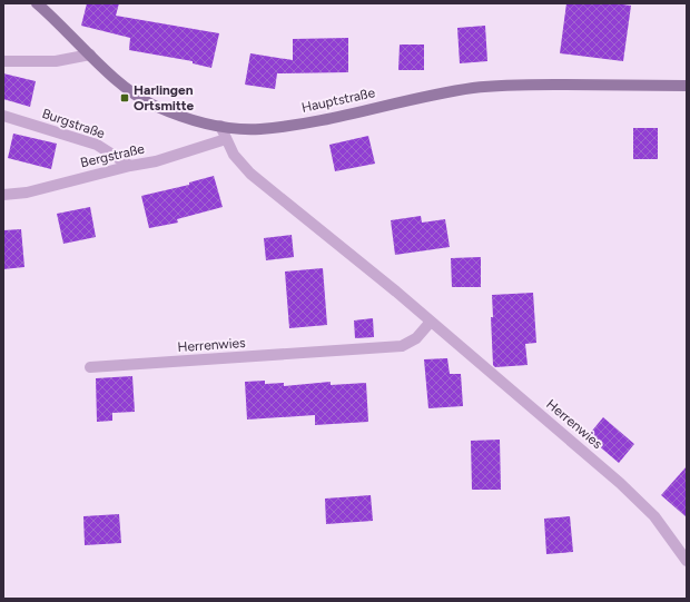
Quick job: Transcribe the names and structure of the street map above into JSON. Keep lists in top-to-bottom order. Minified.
{"streets":{"street":["Hauptstraße","Burgstraße","Bergstraße","Herrenwies"]},"crossings":[["Hauptstraße","Herrenwies"],["Burgstraße","Bergstraße"],["Bergstraße","Herrenwies"]],"places":{"transit":["Harlingen Ortsmitte"]}}
